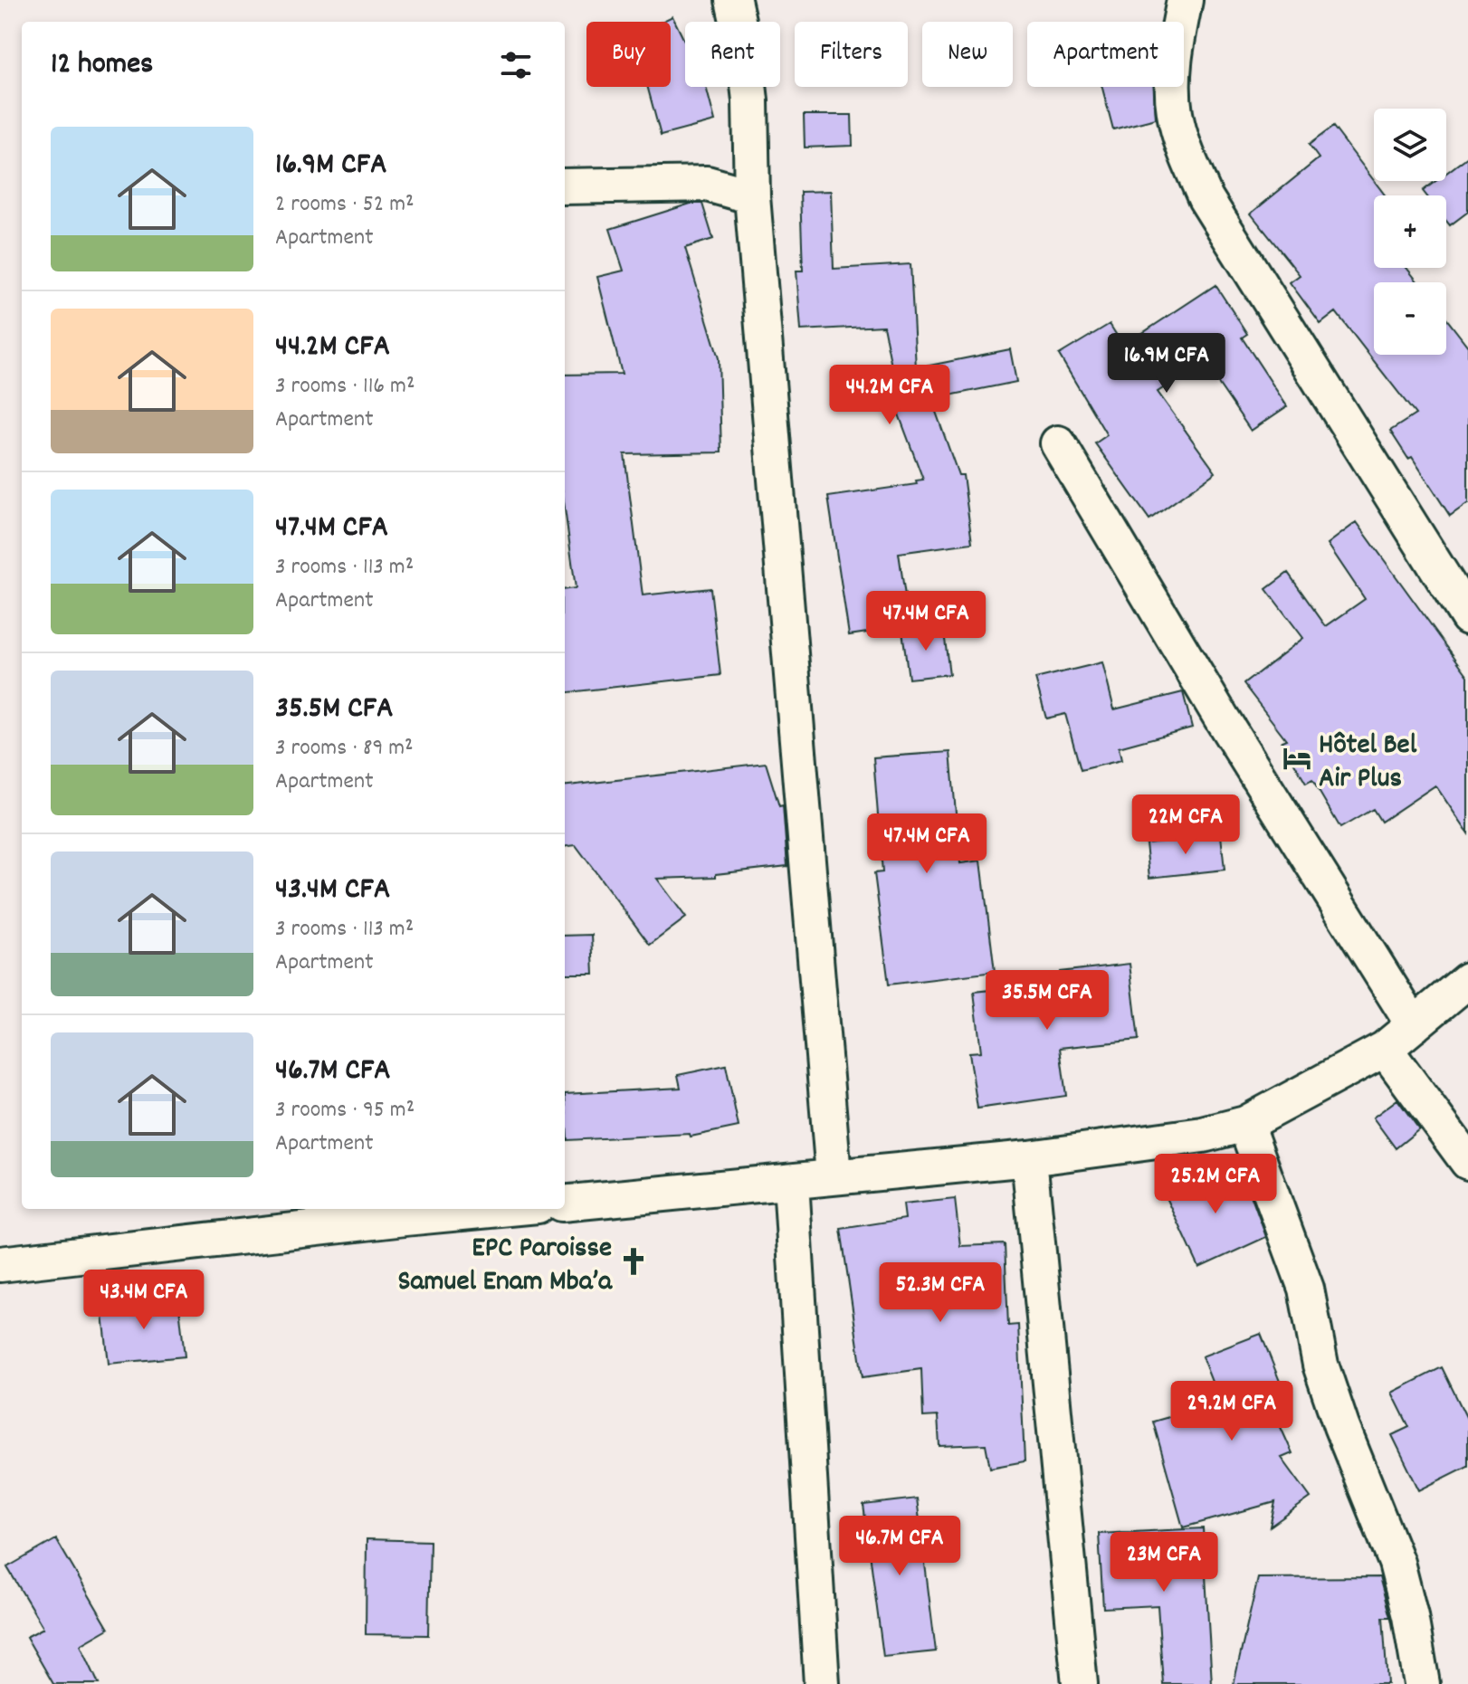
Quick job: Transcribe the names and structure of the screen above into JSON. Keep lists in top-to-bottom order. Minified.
{"places":{"hotel":["Hôtel Bel Air Plus"],"church":["EPC Paroisse Samuel Enam Mba’a"]},"page":{"chip":["Buy","Rent","Filters","New","Apartment"],"heading":"12 homes","map_buttons":["+","−"],"list":[{"name":"16.9M CFA","note":"2 rooms · 52 m² · Apartment"},{"name":"44.2M CFA","note":"3 rooms · 116 m² · Apartment"},{"name":"47.4M CFA","note":"3 rooms · 113 m² · Apartment"},{"name":"35.5M CFA","note":"3 rooms · 89 m² · Apartment"},{"name":"43.4M CFA","note":"3 rooms · 113 m² · Apartment"},{"name":"46.7M CFA","note":"3 rooms · 95 m² · Apartment"}],"price":["16.9M CFA","44.2M CFA","47.4M CFA","22M CFA","47.4M CFA","35.5M CFA","25.2M CFA","52.3M CFA","43.4M CFA","29.2M CFA","46.7M CFA","23M CFA"]}}
